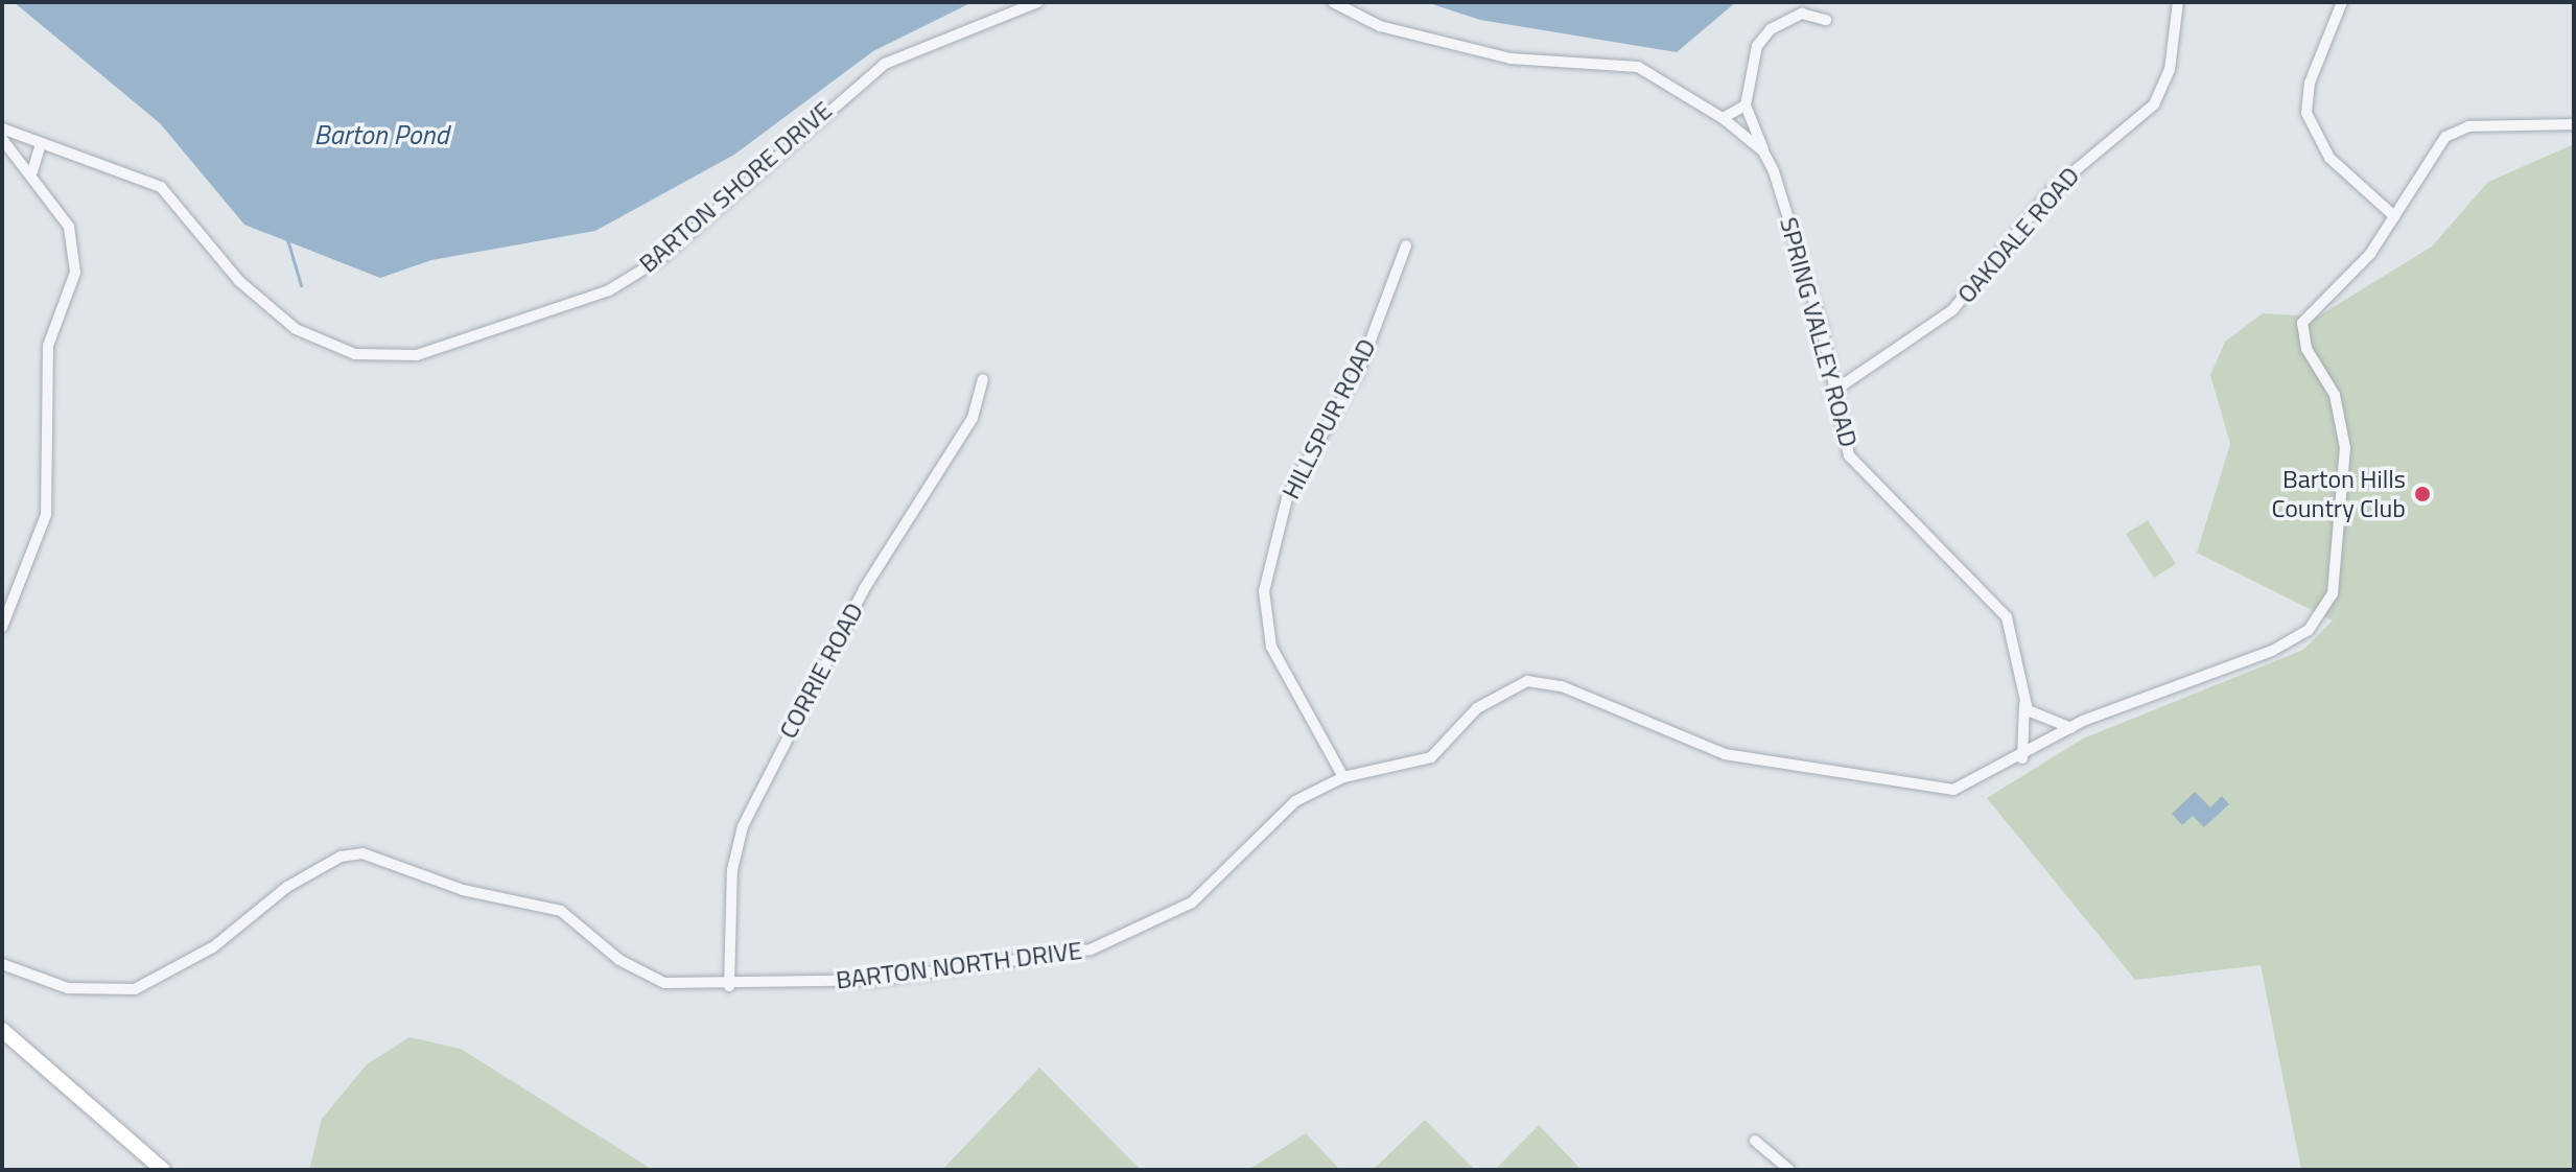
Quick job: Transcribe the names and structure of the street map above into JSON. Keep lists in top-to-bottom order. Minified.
{"streets":{"street":["BARTON SHORE DRIVE","OAKDALE ROAD","SPRING VALLEY ROAD","HILLSPUR ROAD","CORRIE ROAD","BARTON NORTH DRIVE"]},"crossings":[["OAKDALE ROAD","SPRING VALLEY ROAD"],["SPRING VALLEY ROAD","BARTON NORTH DRIVE"],["HILLSPUR ROAD","BARTON NORTH DRIVE"],["CORRIE ROAD","BARTON NORTH DRIVE"]],"water":["Barton Pond"],"places":["Barton Hills Country Club"]}
